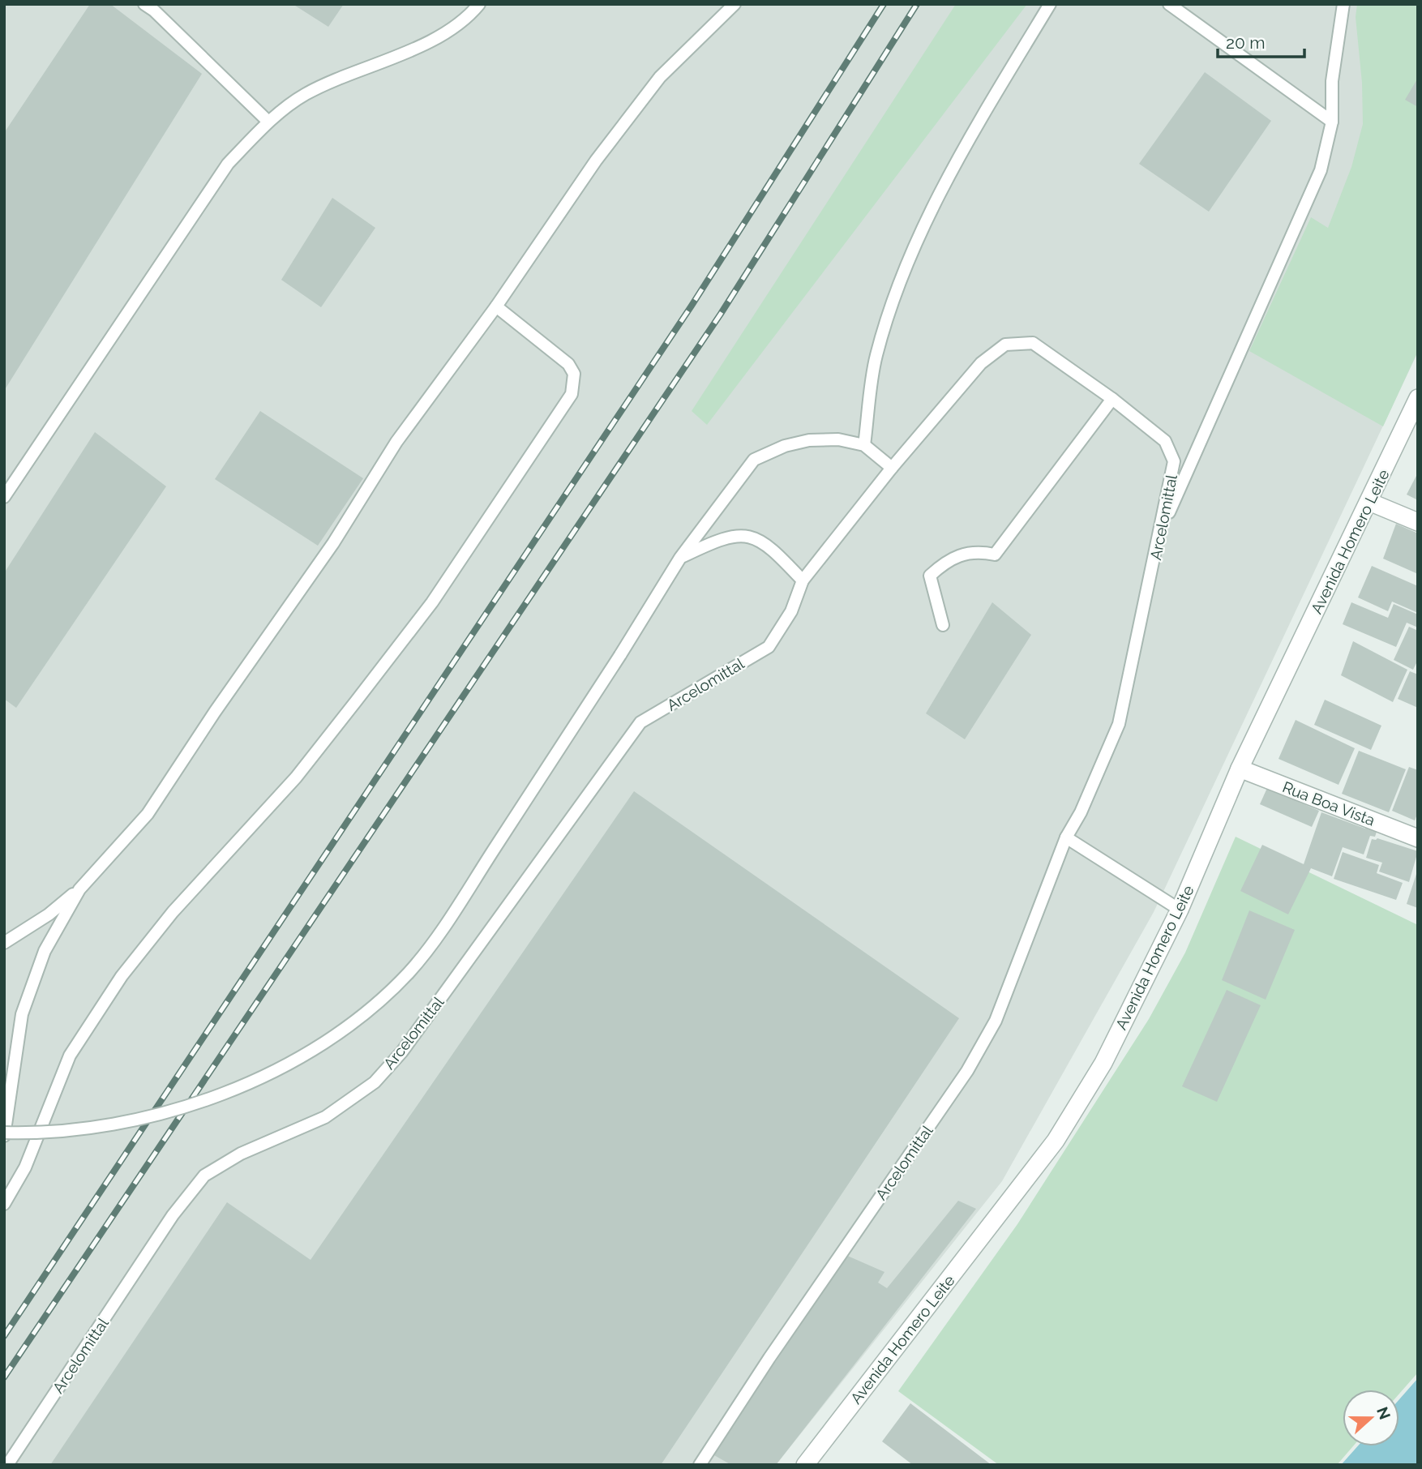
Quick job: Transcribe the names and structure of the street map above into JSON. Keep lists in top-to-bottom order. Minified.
{"streets":{"street":["Avenida Homero Leite","Rua Boa Vista"],"lane":["Arcelomittal"]},"crossings":[["Avenida Homero Leite","Rua Boa Vista"]],"scale_bar":"20 m","north":"right"}
